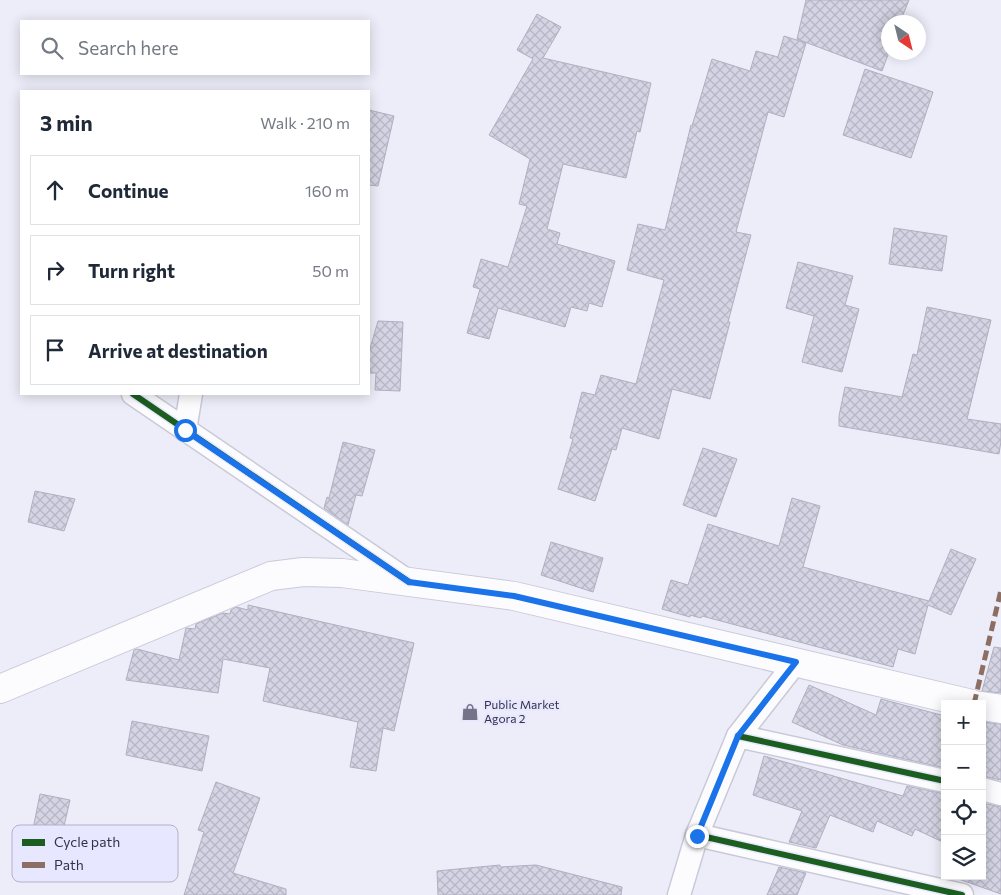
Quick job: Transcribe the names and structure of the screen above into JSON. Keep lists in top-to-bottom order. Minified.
{"places":{"shop":["Public Market Agora 2"]},"legend":["Cycle path","Path"],"north":"bottom right","page":{"search":"Search here","heading":["3 min","Walk · 210 m"],"list":[["Continue","160 m"],["Turn right","50 m"],"Arrive at destination"],"map_buttons":["+","−"]}}
